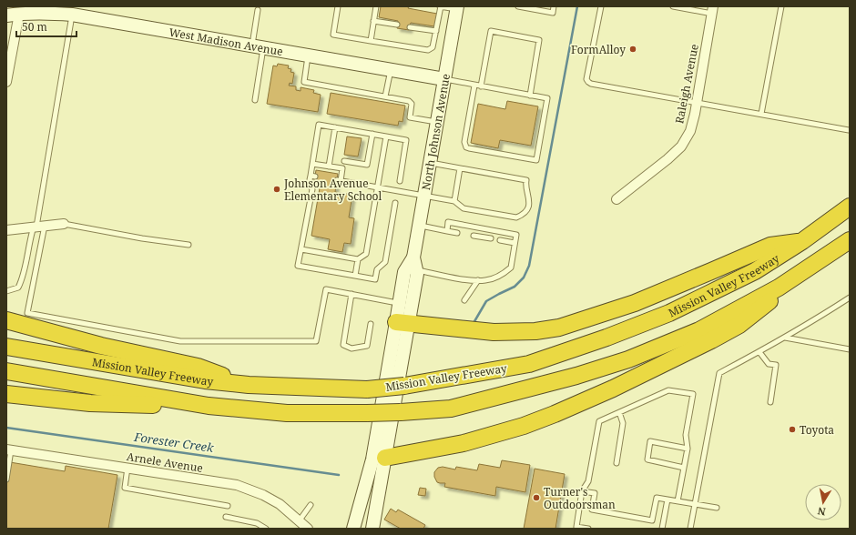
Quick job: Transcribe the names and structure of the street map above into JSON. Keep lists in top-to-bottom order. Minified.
{"streets":{"highway":["Mission Valley Freeway"],"main road":["West Madison Avenue","North Johnson Avenue"],"street":["Raleigh Avenue","Arnele Avenue"]},"crossings":[["West Madison Avenue","North Johnson Avenue"]],"water":["Forester Creek"],"places":["FormAlloy","Johnson Avenue Elementary School","Toyota","Turner's Outdoorsman"],"scale_bar":"50 m","north":"bottom"}
